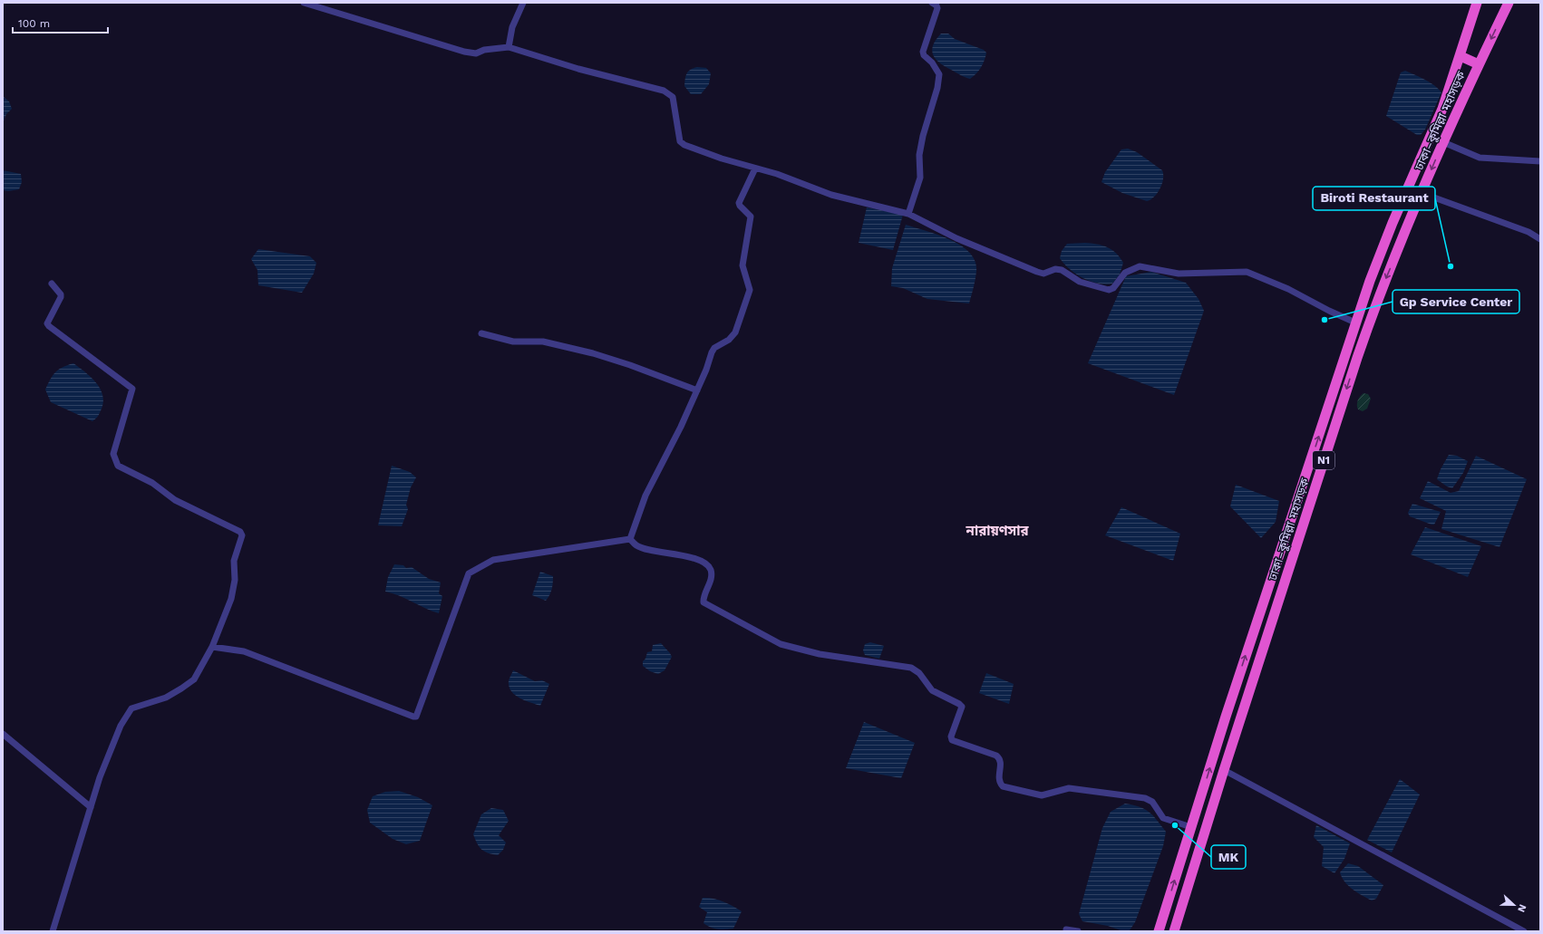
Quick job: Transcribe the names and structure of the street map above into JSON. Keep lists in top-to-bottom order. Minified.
{"streets":{"highway":["ঢাকা–কুমিল্লা মহাসড়ক","N1"]},"districts":["নারায়ণসার"],"places":["Biroti Restaurant","Gp Service Center","MK"],"scale_bar":"100 m","north":"right"}
